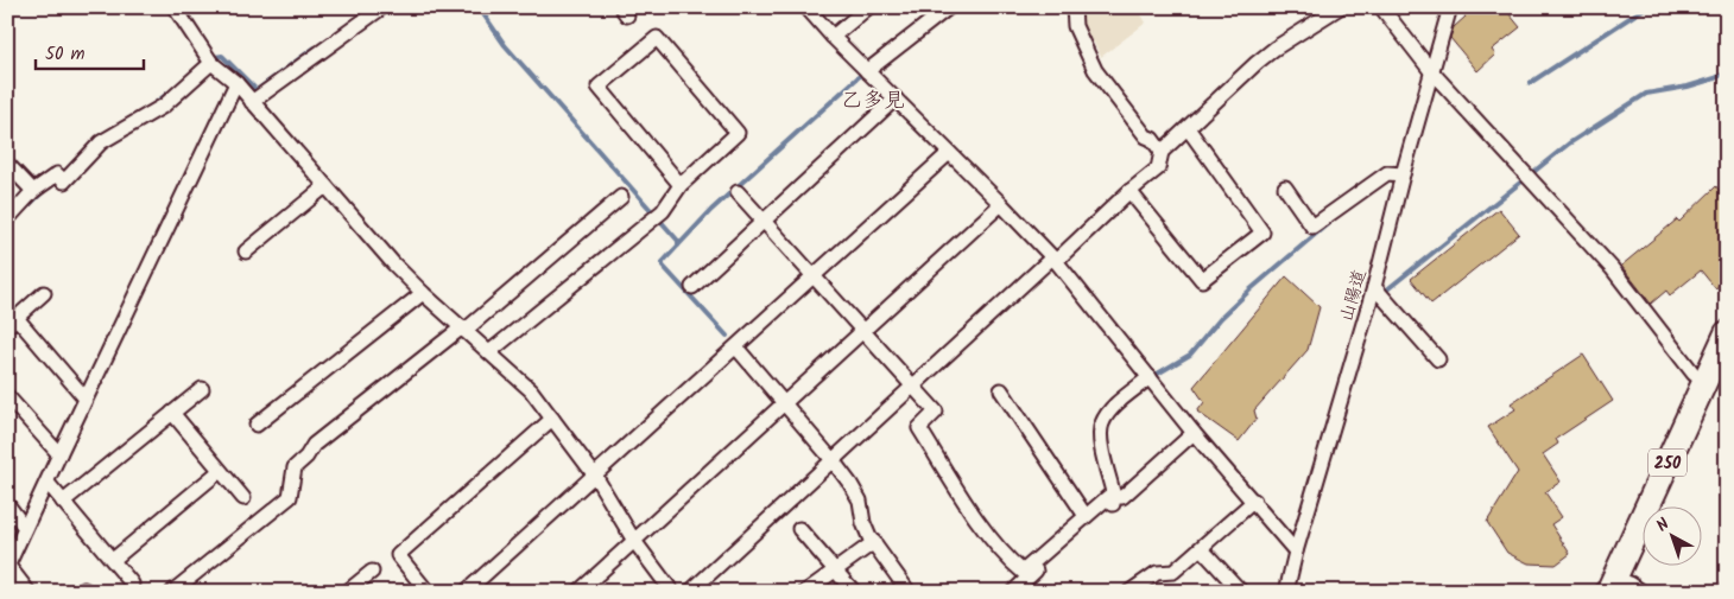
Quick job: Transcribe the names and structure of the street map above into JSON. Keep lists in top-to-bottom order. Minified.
{"streets":{"highway":["250"],"street":["山陽道"]},"districts":["乙多見"],"scale_bar":"50 m","north":"top left"}
